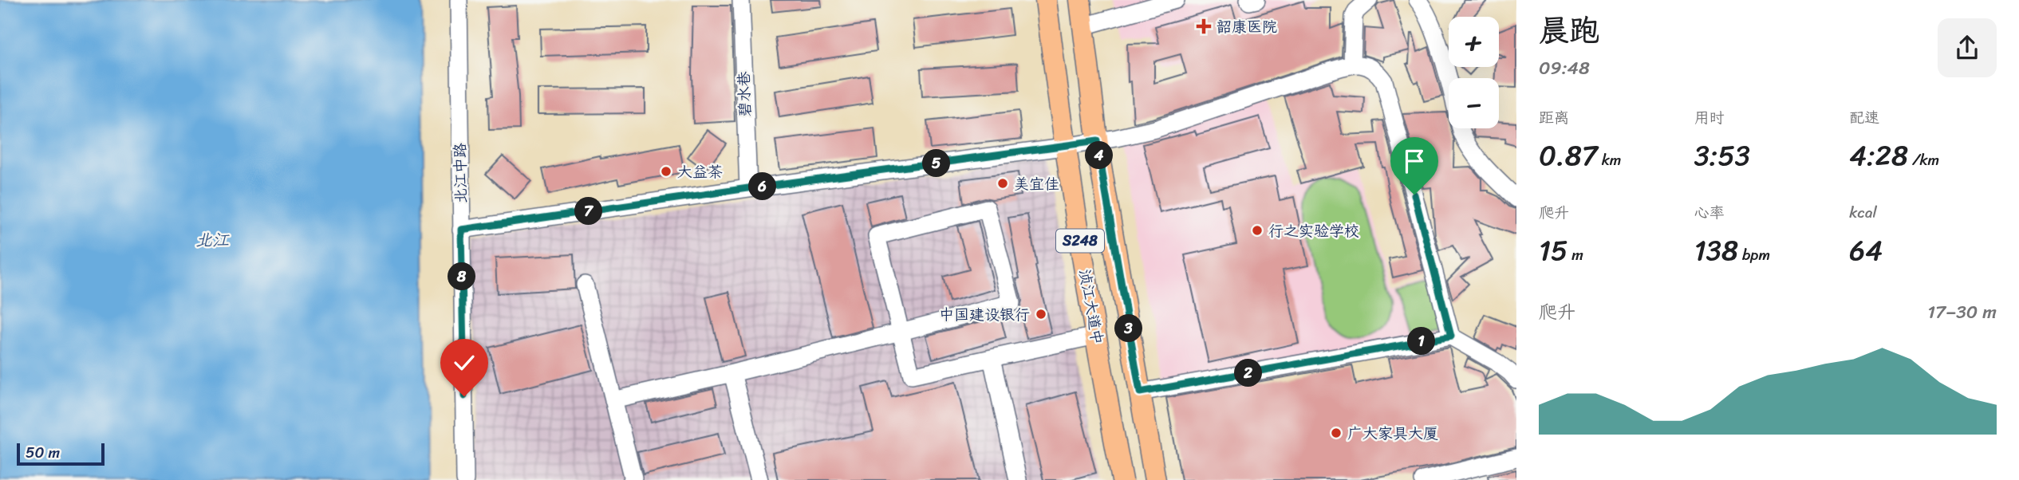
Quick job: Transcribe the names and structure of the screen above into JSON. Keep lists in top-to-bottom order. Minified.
{"streets":{"main road":["S248","浈江大道中"],"street":["碧水巷","北江中路"]},"water":["北江"],"places":{"health":["韶康医院"],"other":["大益茶","美宜佳","行之实验学校","中国建设银行","广大家具大厦"]},"scale_bar":"50 m","page":{"heading":["晨跑","09:48"],"map_buttons":["+","−"],"stats":[["距离","0.87 km"],["用时","3:53"],["配速","4:28 /km"],["爬升","15 m"],["心率","138 bpm"],["kcal","64"]],"pins":["4","5","6","7","8","3","1","2"],"chart":["爬升","17–30 m"],"scale":"50 m"}}
